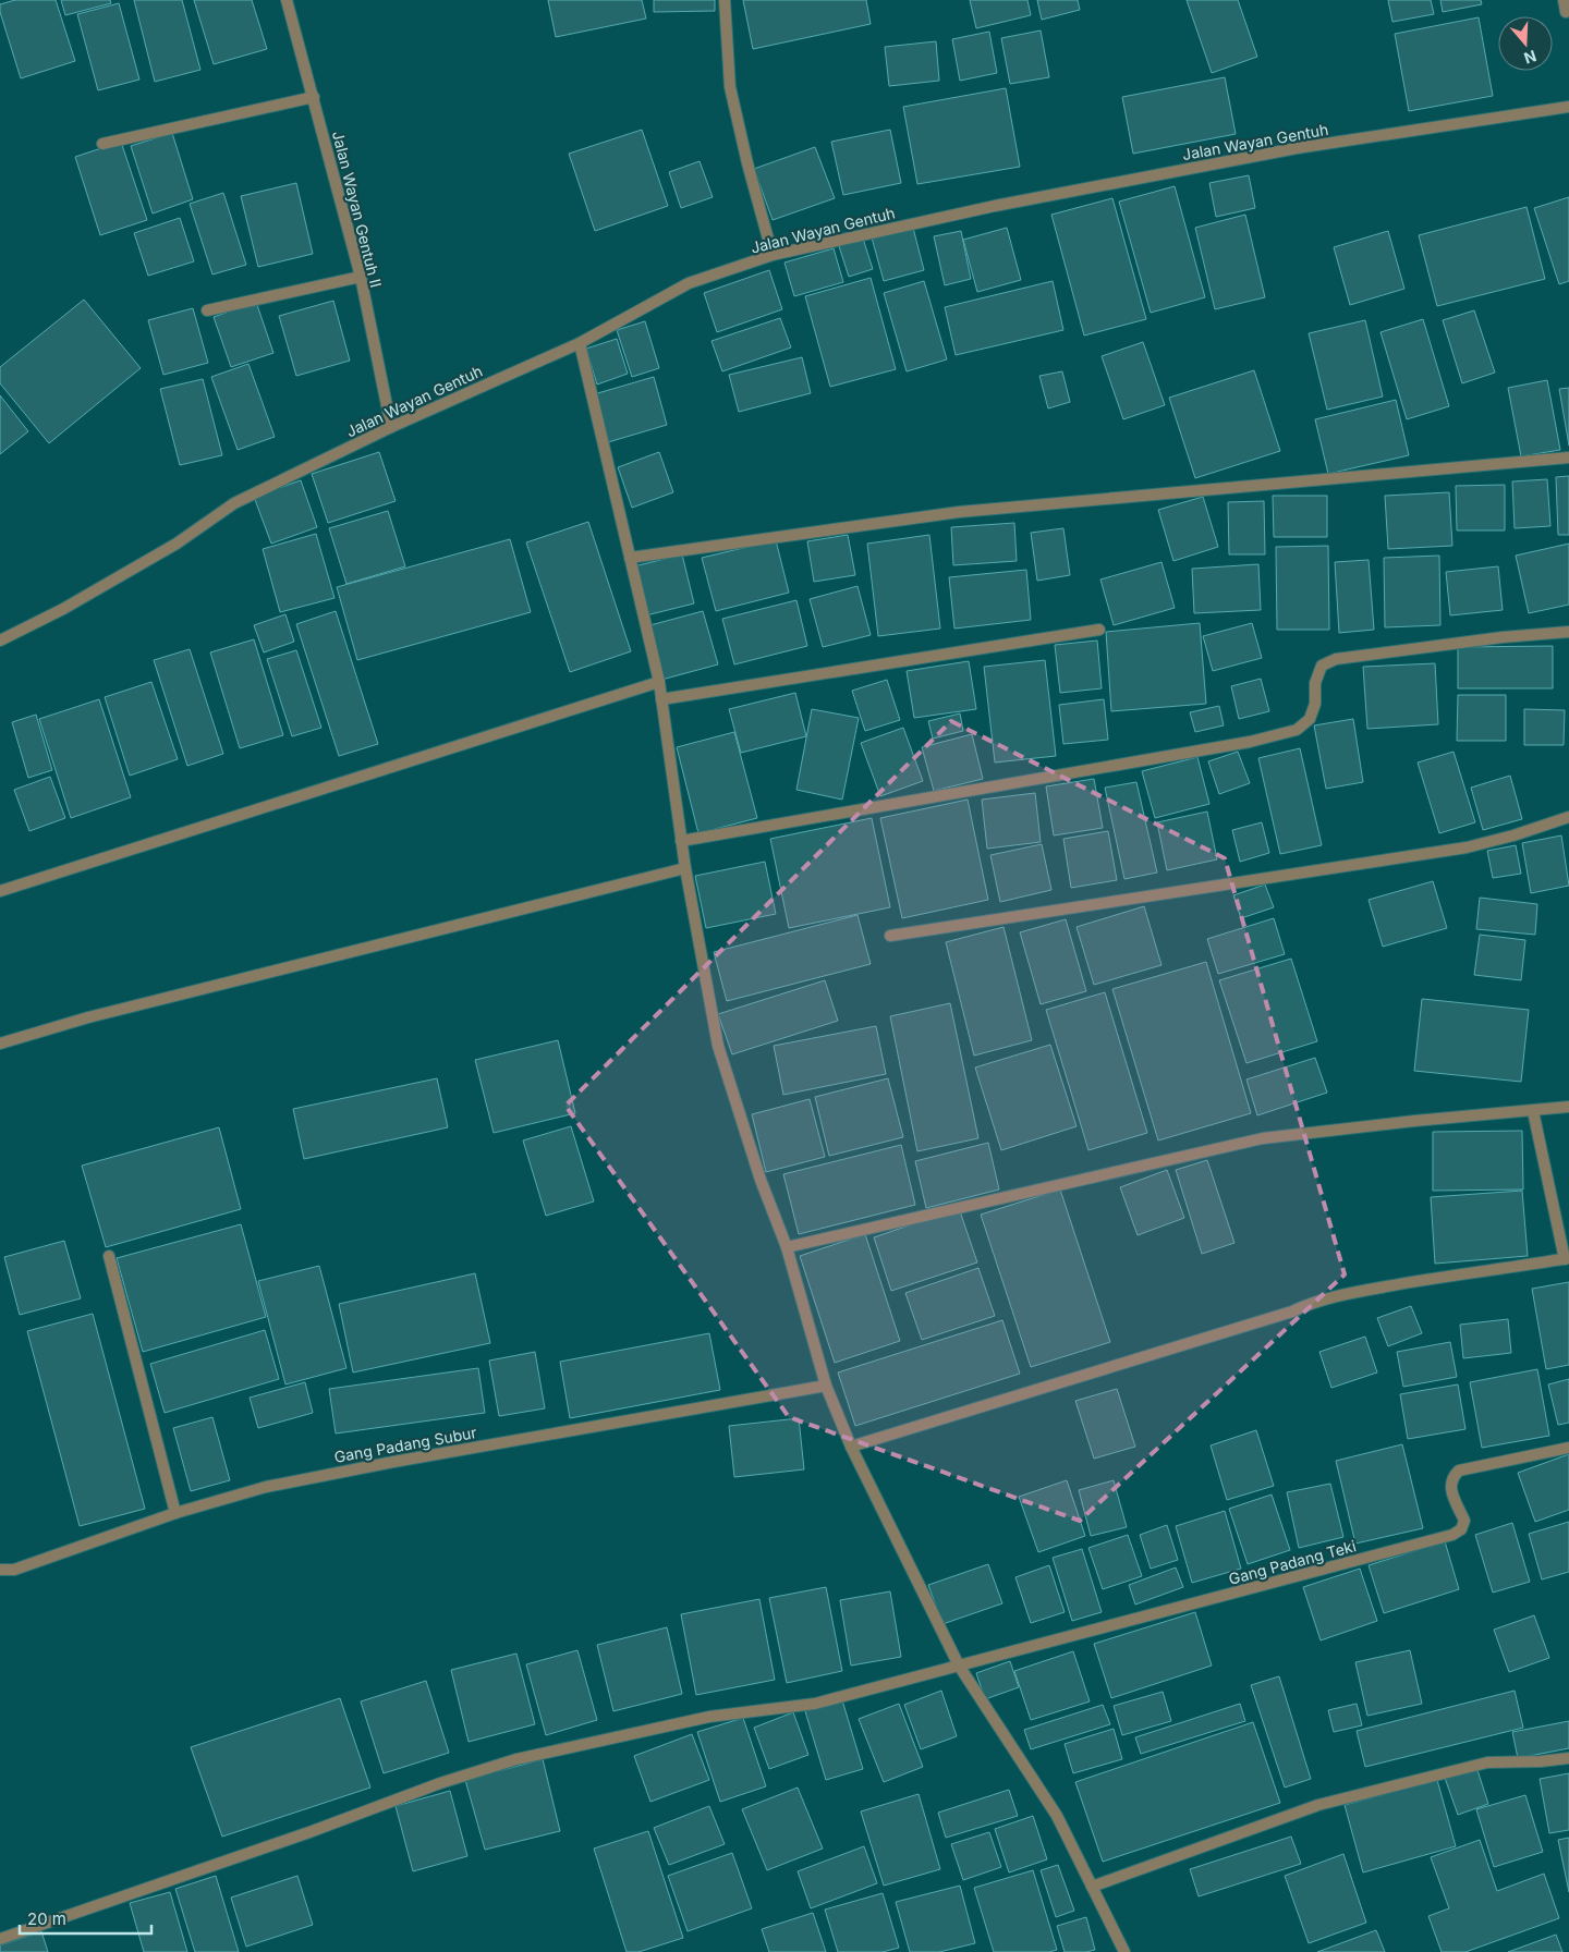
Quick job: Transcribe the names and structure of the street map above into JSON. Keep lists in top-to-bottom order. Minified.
{"streets":{"street":["Jalan Wayan Gentuh","Jalan Wayan Gentuh II","Gang Padang Subur","Gang Padang Teki"]},"crossings":[["Jalan Wayan Gentuh","Jalan Wayan Gentuh II"]],"scale_bar":"20 m","north":"bottom"}
